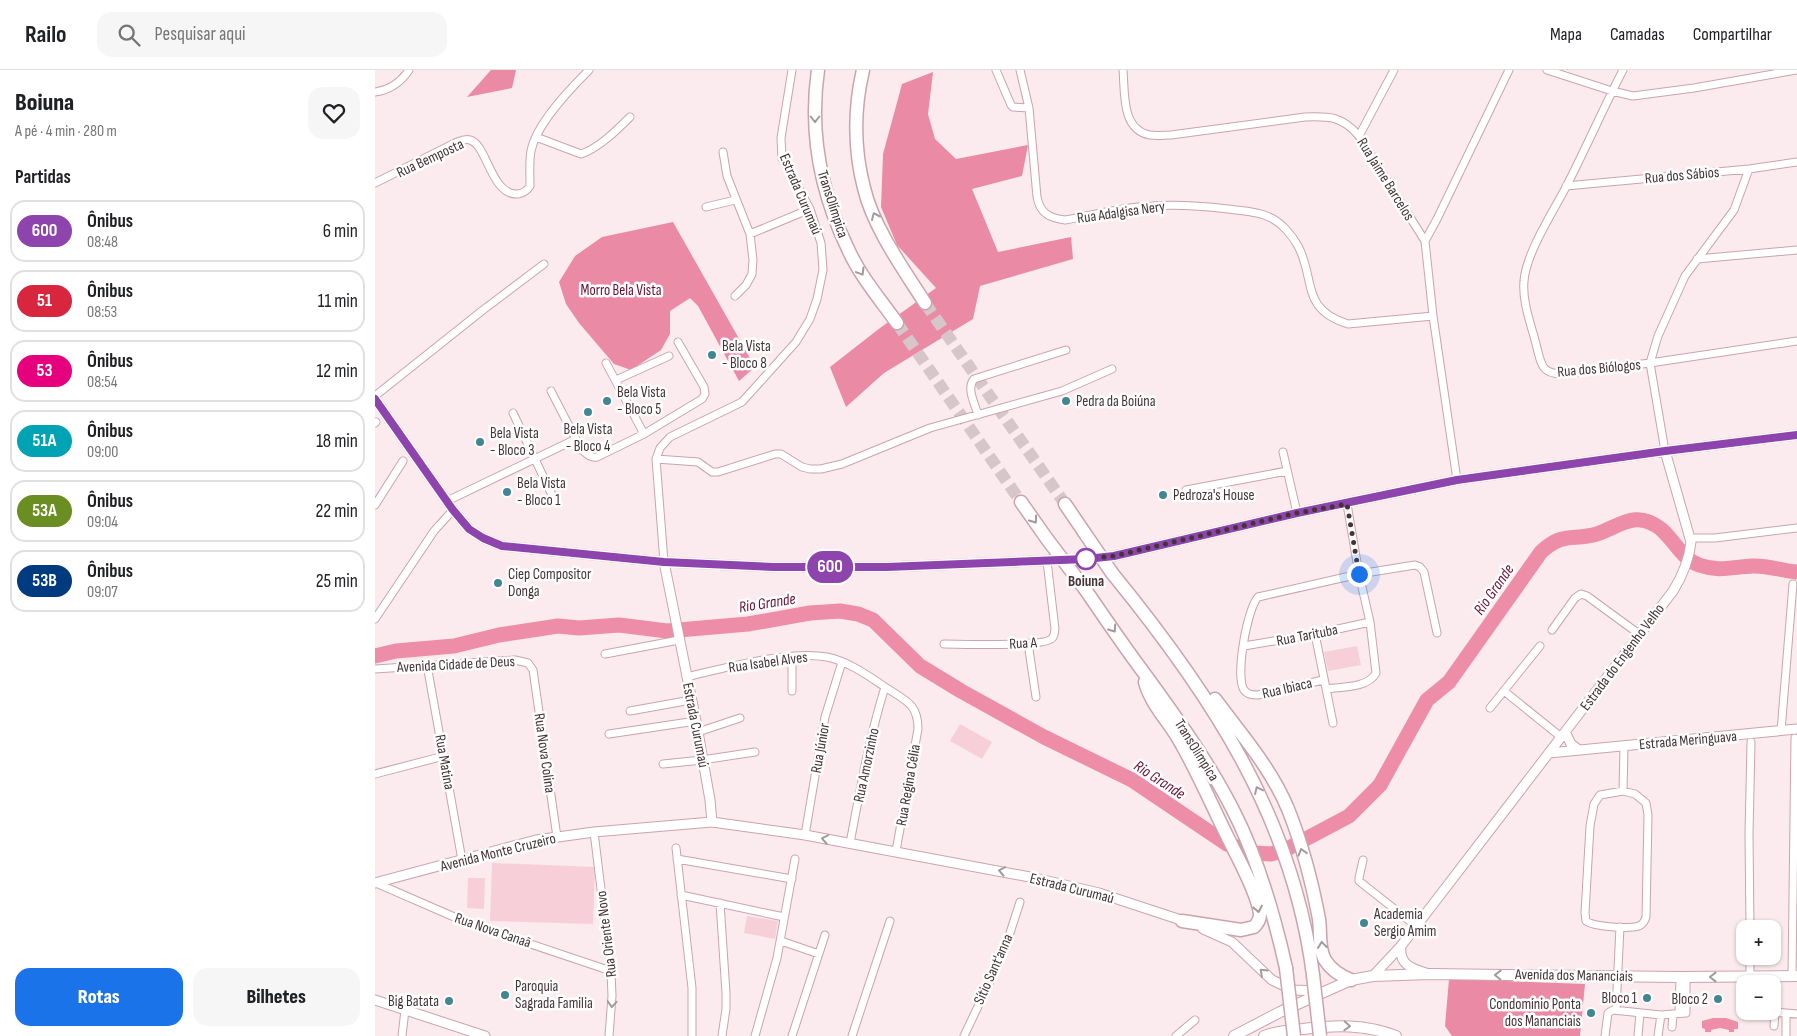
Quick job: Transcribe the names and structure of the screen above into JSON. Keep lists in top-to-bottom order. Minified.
{"streets":{"highway":["TransOlímpica"],"main road":["Avenida dos Mananciais"],"street":["Rua Bemposta","Rua dos Sábios","Rua Jaime Barcelos","Estrada Curumaú","Rua Adalgisa Nery","Rua dos Biólogos","Rua Tarituba","Rua A","Estrada do Engenho Velho","Rua Isabel Alves","Avenida Cidade de Deus","Rua Ibiaca","Estrada Meringuava","Rua Júnior","Rua Nova Colina","Rua Matina","Rua Amorzinho","Rua Regina Célia","Avenida Monte Cruzeiro","Rua Nova Canaã","Rua Oriente Novo","Sítio Sant'anna"]},"crossings":[["Rua dos Sábios","Rua dos Biólogos"],["Rua Jaime Barcelos","Rua Adalgisa Nery"],["Estrada Curumaú","Rua Isabel Alves"],["Estrada Curumaú","Rua Júnior"],["Estrada Curumaú","Rua Amorzinho"],["Estrada Curumaú","Rua Regina Célia"],["Estrada Curumaú","Avenida Monte Cruzeiro"],["Estrada Curumaú","Avenida dos Mananciais"],["Rua Tarituba","Rua Ibiaca"],["Estrada do Engenho Velho","Estrada Meringuava"],["Estrada do Engenho Velho","Avenida dos Mananciais"],["Rua Isabel Alves","Rua Júnior"],["Rua Isabel Alves","Rua Amorzinho"],["Rua Isabel Alves","Rua Regina Célia"],["Avenida Cidade de Deus","Rua Nova Colina"],["Avenida Cidade de Deus","Rua Matina"],["Rua Nova Colina","Avenida Monte Cruzeiro"],["Rua Matina","Avenida Monte Cruzeiro"],["Avenida Monte Cruzeiro","Rua Nova Canaã"],["Avenida Monte Cruzeiro","Rua Oriente Novo"],["Rua Nova Canaã","Rua Oriente Novo"]],"one_way":["Avenida dos Mananciais"],"water":["Rio Grande"],"parks":["Morro Bela Vista"],"places":["Bela Vista - Bloco 8","Bela Vista - Bloco 5","Pedra da Boiúna","Bela Vista - Bloco 4","Bela Vista - Bloco 3","Bela Vista - Bloco 1","Pedroza's House","Boiuna","Ciep Compositor Donga","Academia Sergio Amim","Paroquia Sagrada Familia","Bloco 1","Bloco 2","Big Batata","Condomínio Ponta dos Mananciais"],"lines":["bus line 600"],"page":{"header":"Railo","search":"Pesquisar aqui","nav":["Mapa","Camadas","Compartilhar"],"heading":[["Boiuna","A pé · 4 min · 280 m"],"Partidas"],"on_map":"600","list":[{"mark":"600","name":"Ônibus","note":"08:48","value":"6 min"},{"mark":"51","name":"Ônibus","note":"08:53","value":"11 min"},{"mark":"53","name":"Ônibus","note":"08:54","value":"12 min"},{"mark":"51A","name":"Ônibus","note":"09:00","value":"18 min"},{"mark":"53A","name":"Ônibus","note":"09:04","value":"22 min"},{"mark":"53B","name":"Ônibus","note":"09:07","value":"25 min"}],"map_buttons":["+","−"],"buttons":["Rotas","Bilhetes"]}}
